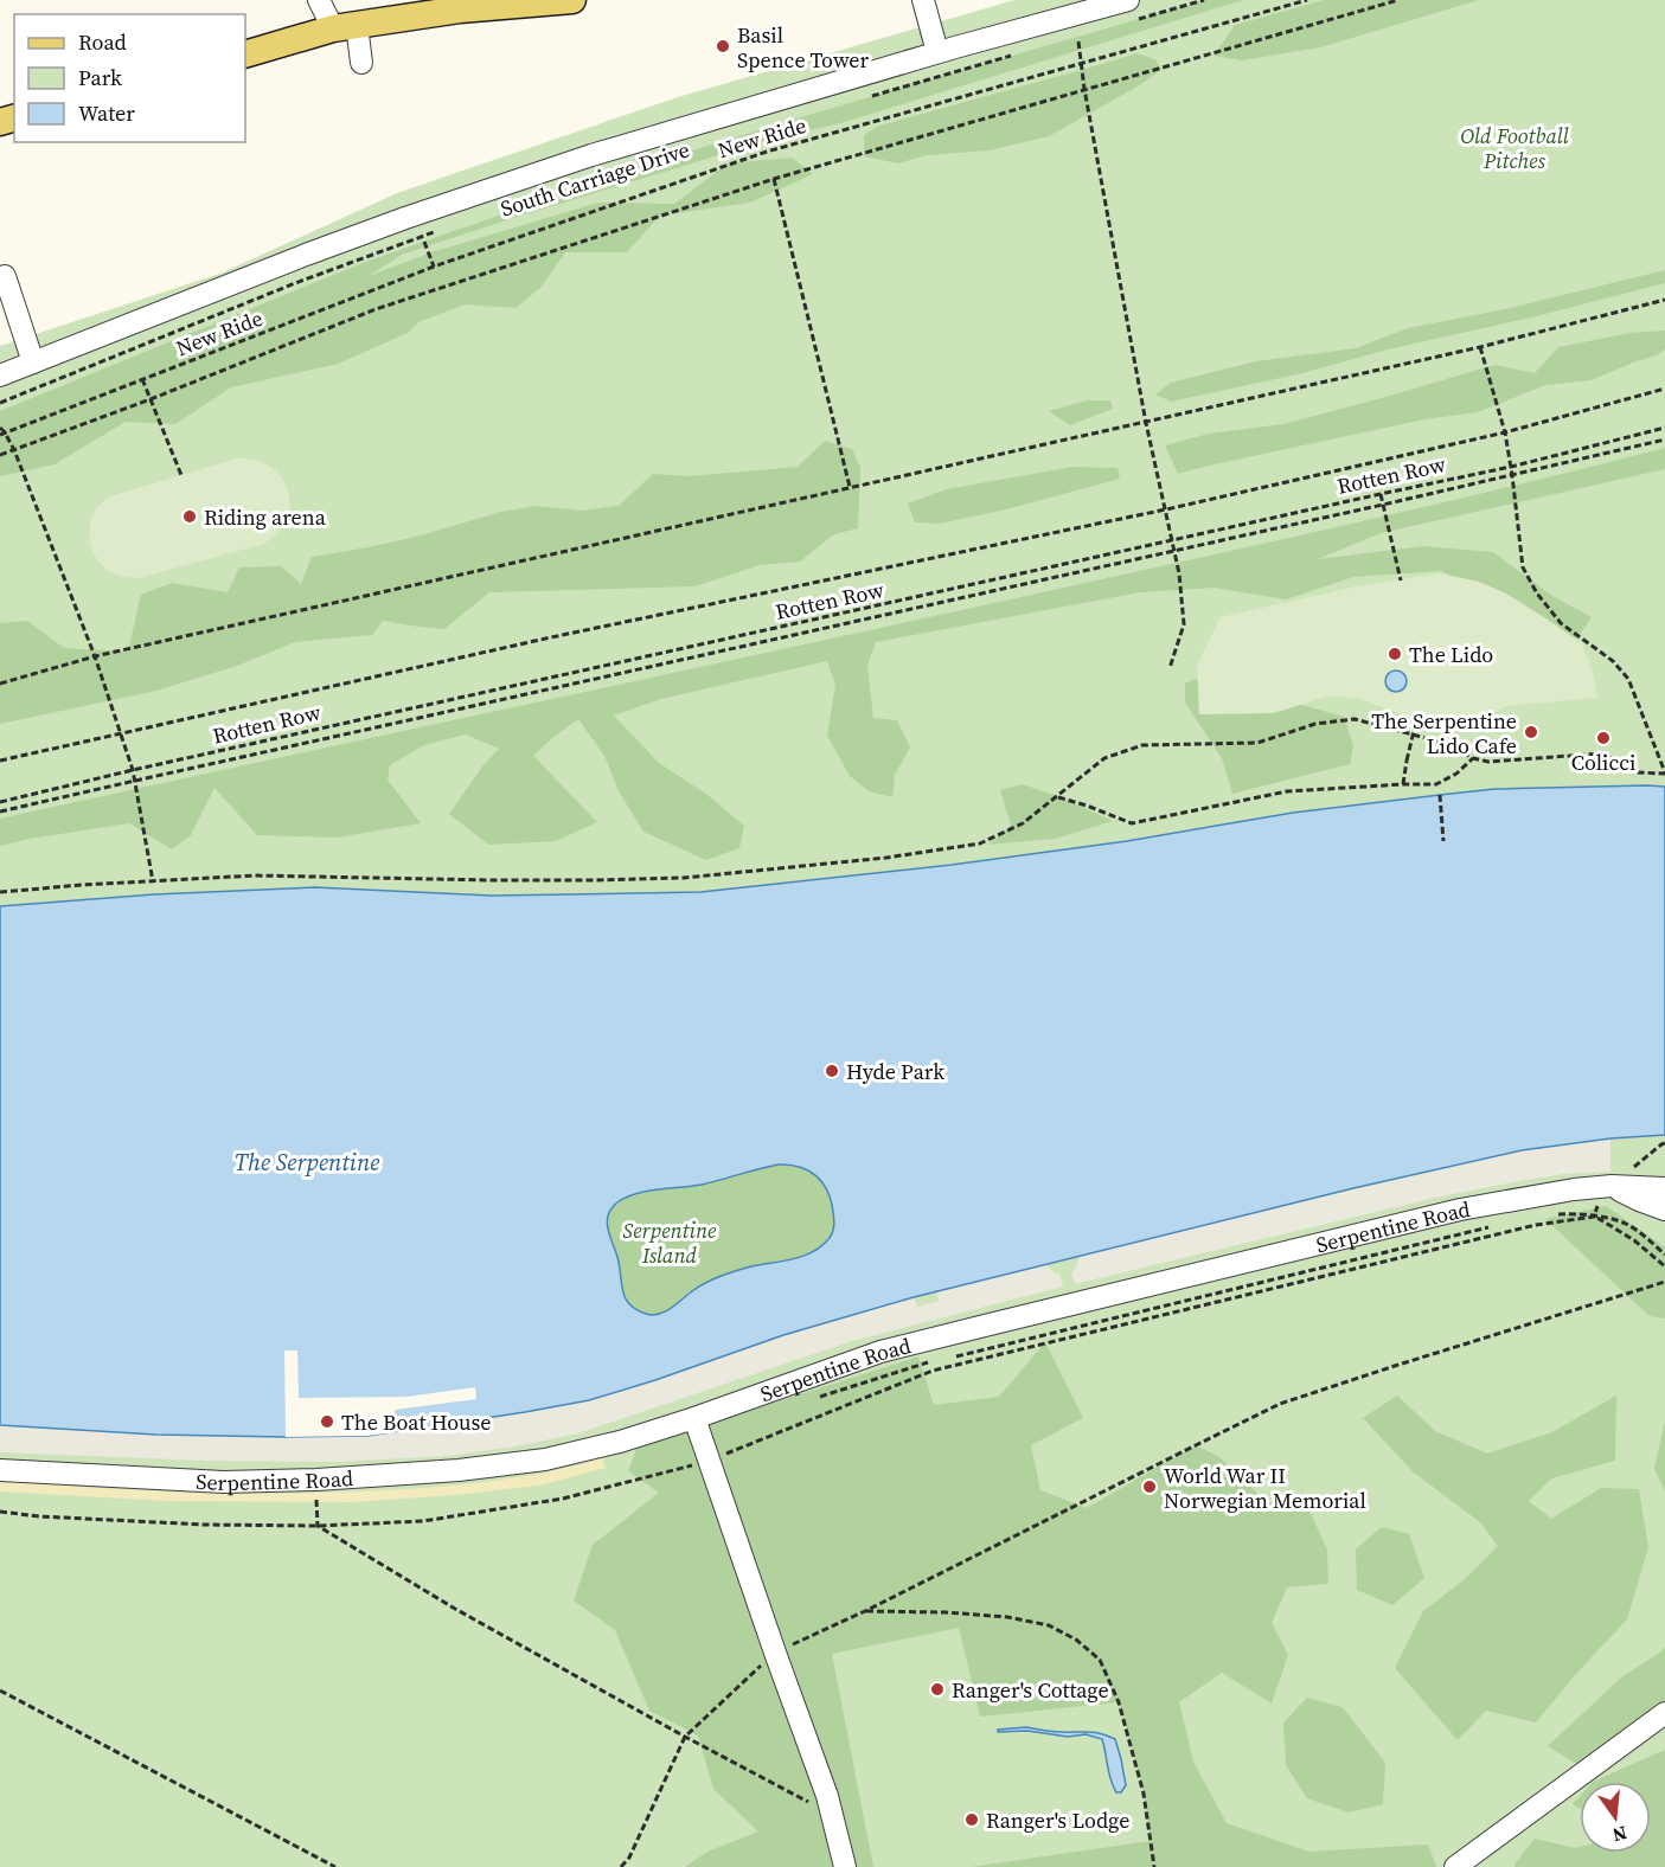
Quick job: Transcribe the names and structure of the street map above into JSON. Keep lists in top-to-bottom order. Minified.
{"streets":{"street":["South Carriage Drive","Serpentine Road"],"path":["New Ride","Rotten Row"]},"water":["The Serpentine"],"parks":["Old Football Pitches","Serpentine Island"],"places":["Basil Spence Tower","Riding arena","The Lido","The Serpentine Lido Cafe","Colicci","Hyde Park","The Boat House","World War II Norwegian Memorial","Ranger's Cottage","Ranger's Lodge"],"legend":["Road","Park","Water"],"north":"bottom"}
